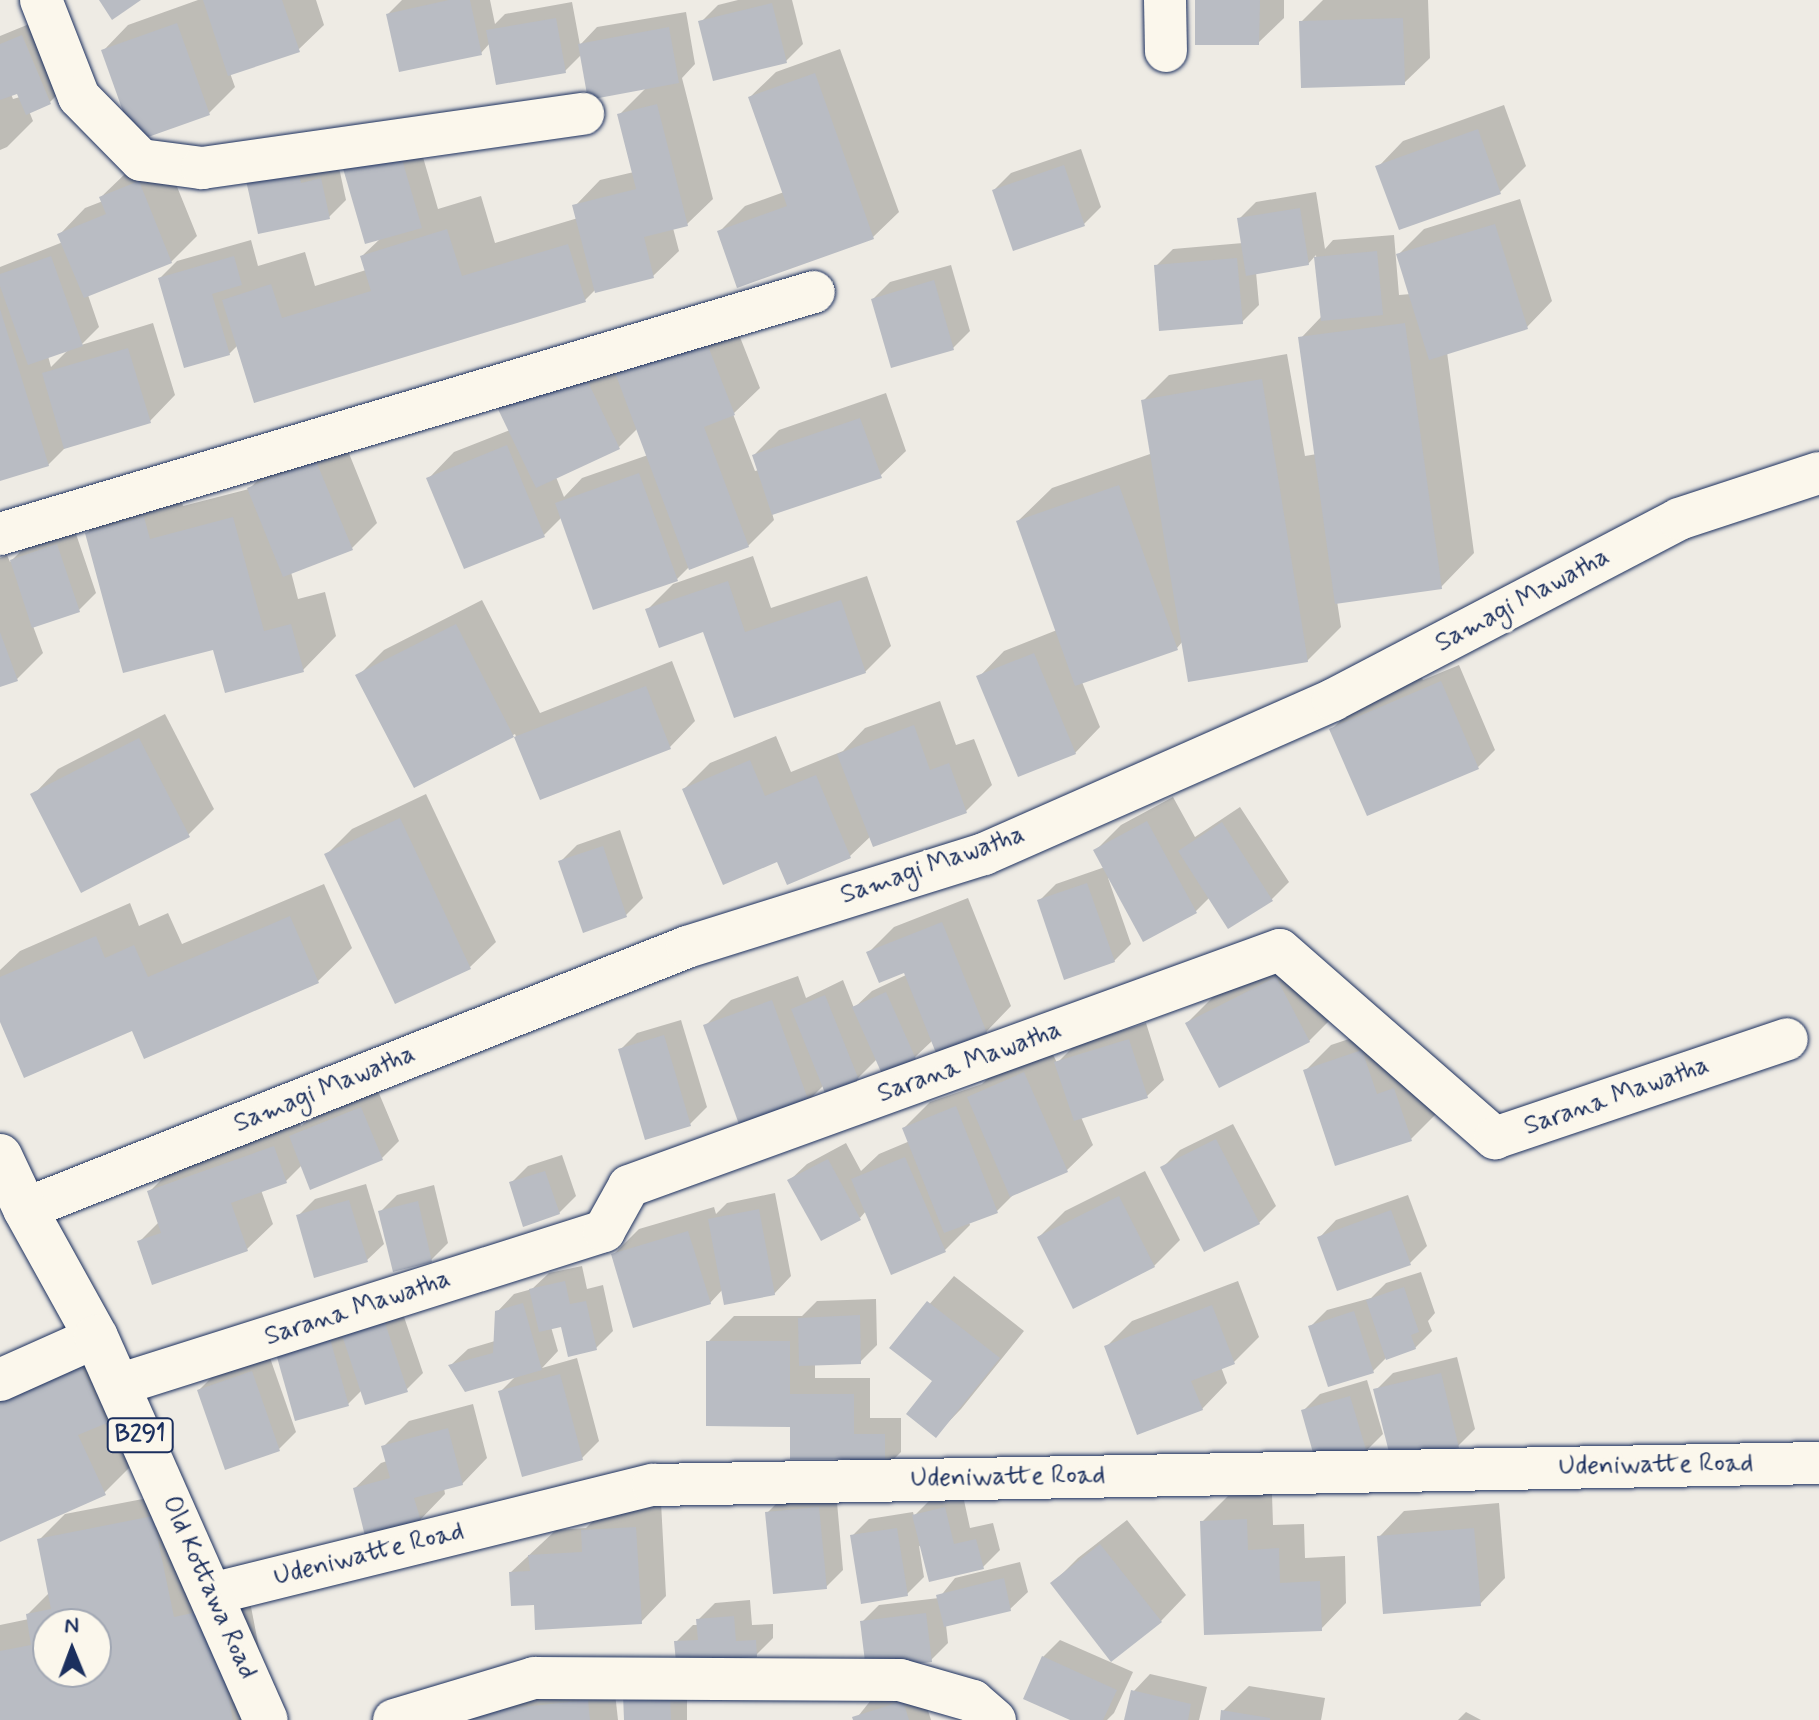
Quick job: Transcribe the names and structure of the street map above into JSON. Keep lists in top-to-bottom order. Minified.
{"streets":{"main road":["B291","Old Kottawa Road"],"street":["Samagi Mawatha","Sarana Mawatha","Udeniwatte Road"]},"crossings":[["Samagi Mawatha","Old Kottawa Road"],["Sarana Mawatha","Old Kottawa Road"],["Udeniwatte Road","Old Kottawa Road"]],"north":"top"}
